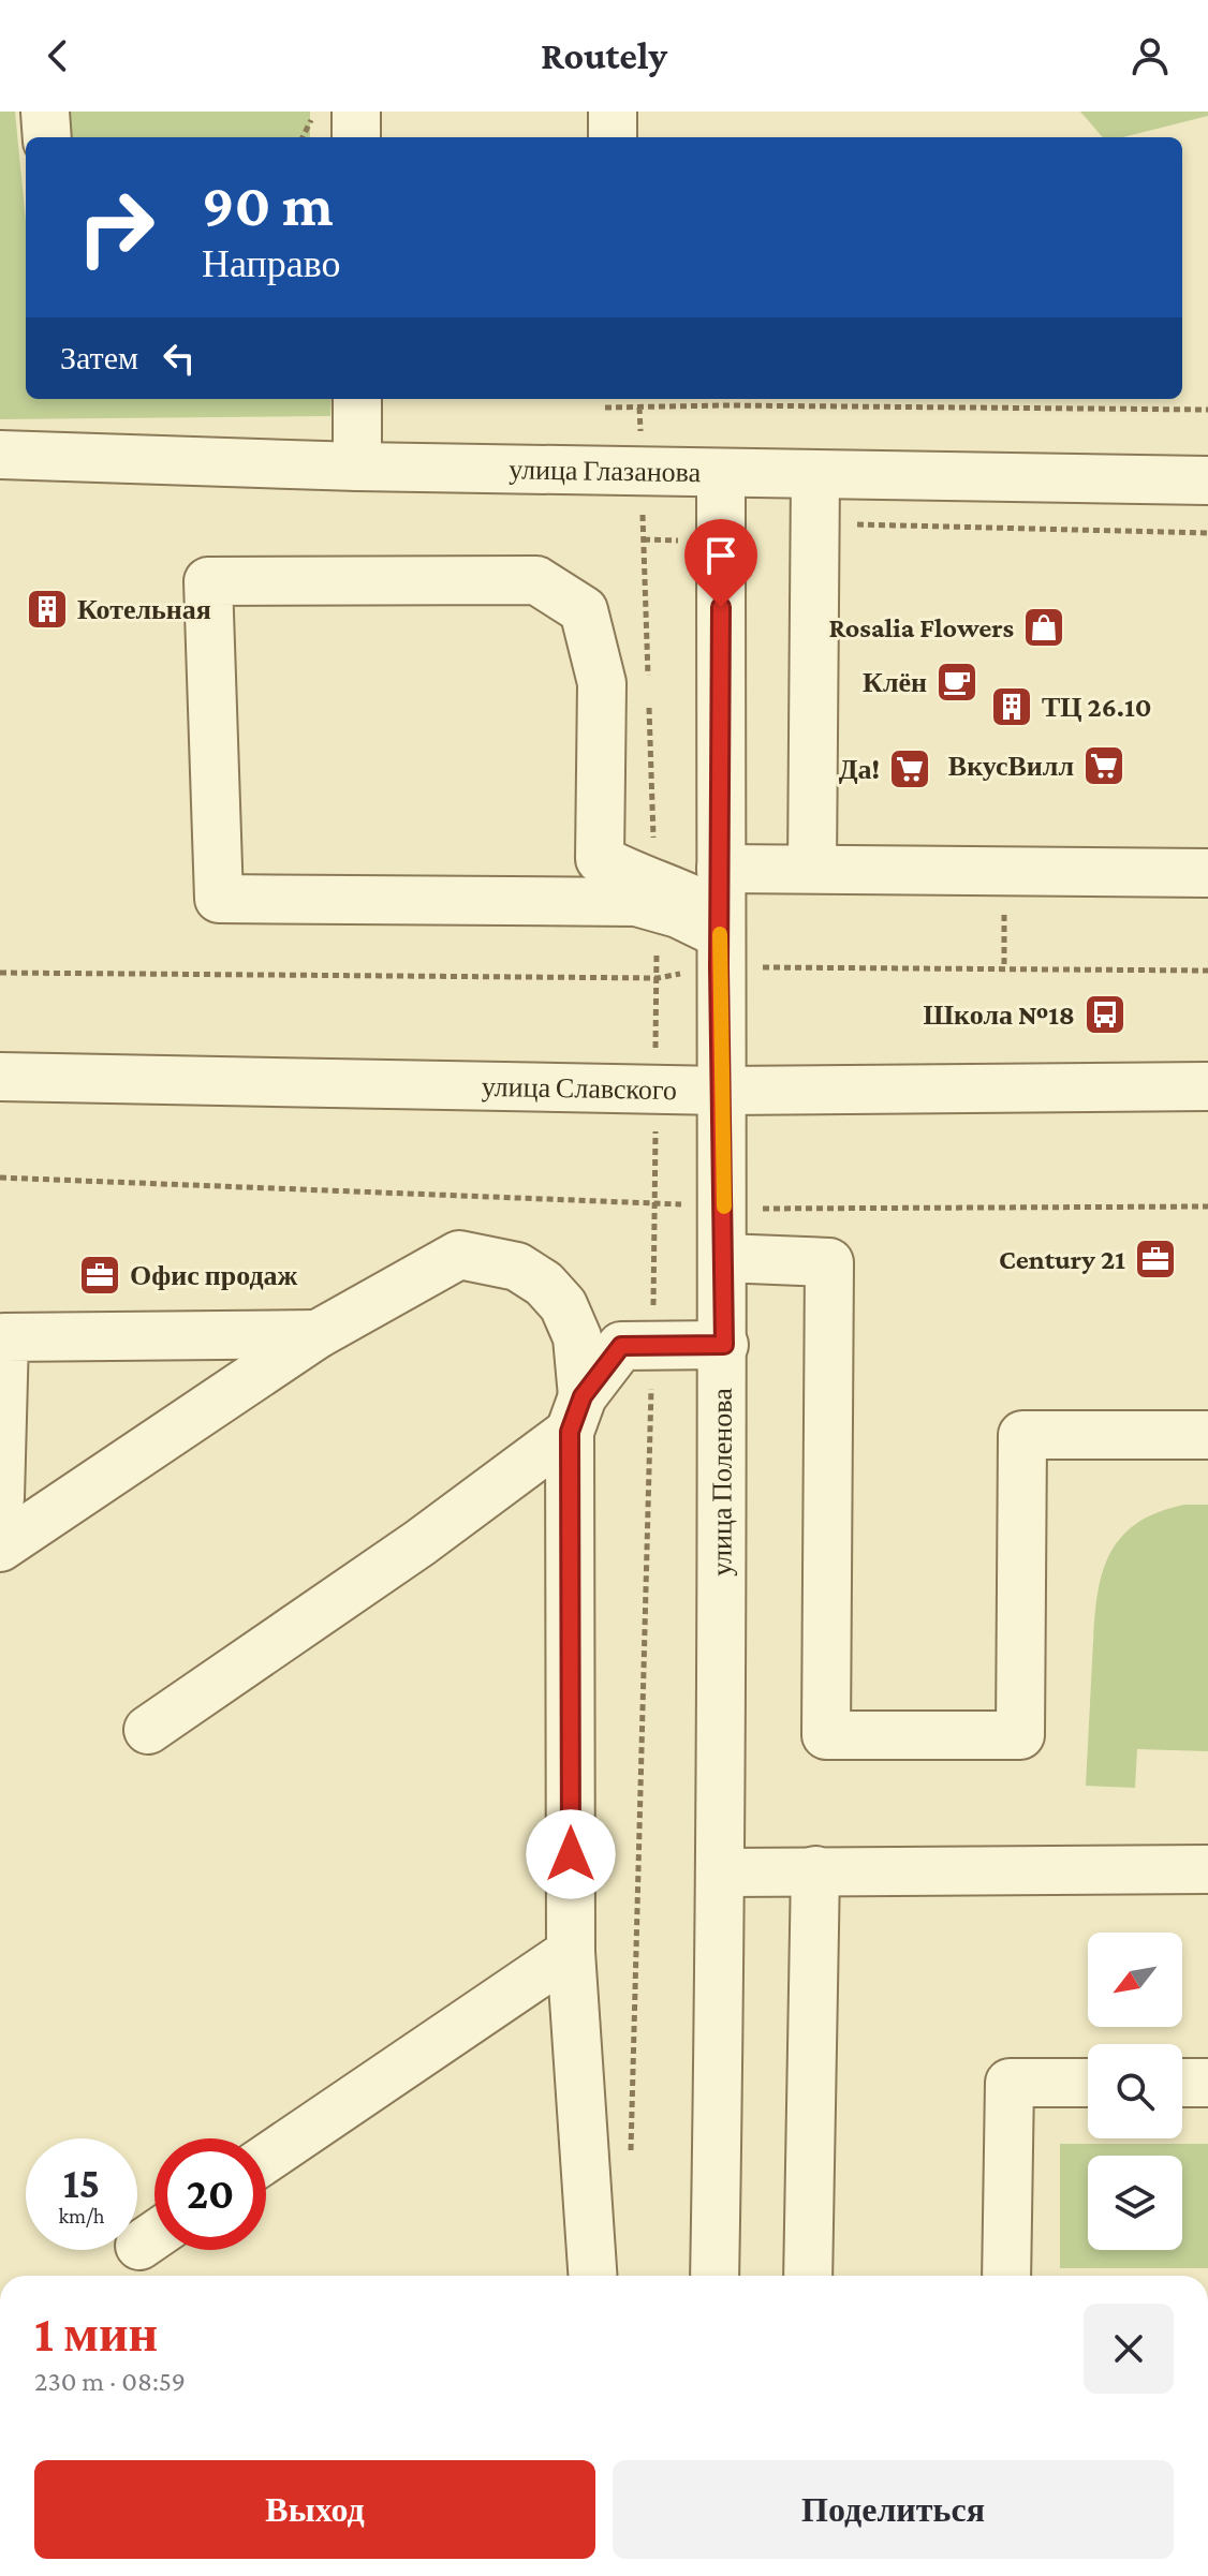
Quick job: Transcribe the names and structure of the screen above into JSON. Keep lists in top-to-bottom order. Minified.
{"streets":{"street":["улица Глазанова","улица Славского","улица Поленова"]},"crossings":[["улица Глазанова","улица Поленова"],["улица Славского","улица Поленова"]],"places":{"building":["Котельная","ТЦ 26.10"],"shop":["Rosalia Flowers"],"cafe":["Клён"],"supermarket":["ВкусВилл","Да!"],"bus stop":["Школа №18"],"office":["Century 21","Офис продаж"]},"north":"bottom left","page":{"header":"Routely","turn":["90 m","Направо"],"then":"Затем","speed":"15 km/h","limit":"20","heading":["1 мин","230 m · 08:59"],"buttons":["Выход","Поделиться"]}}
